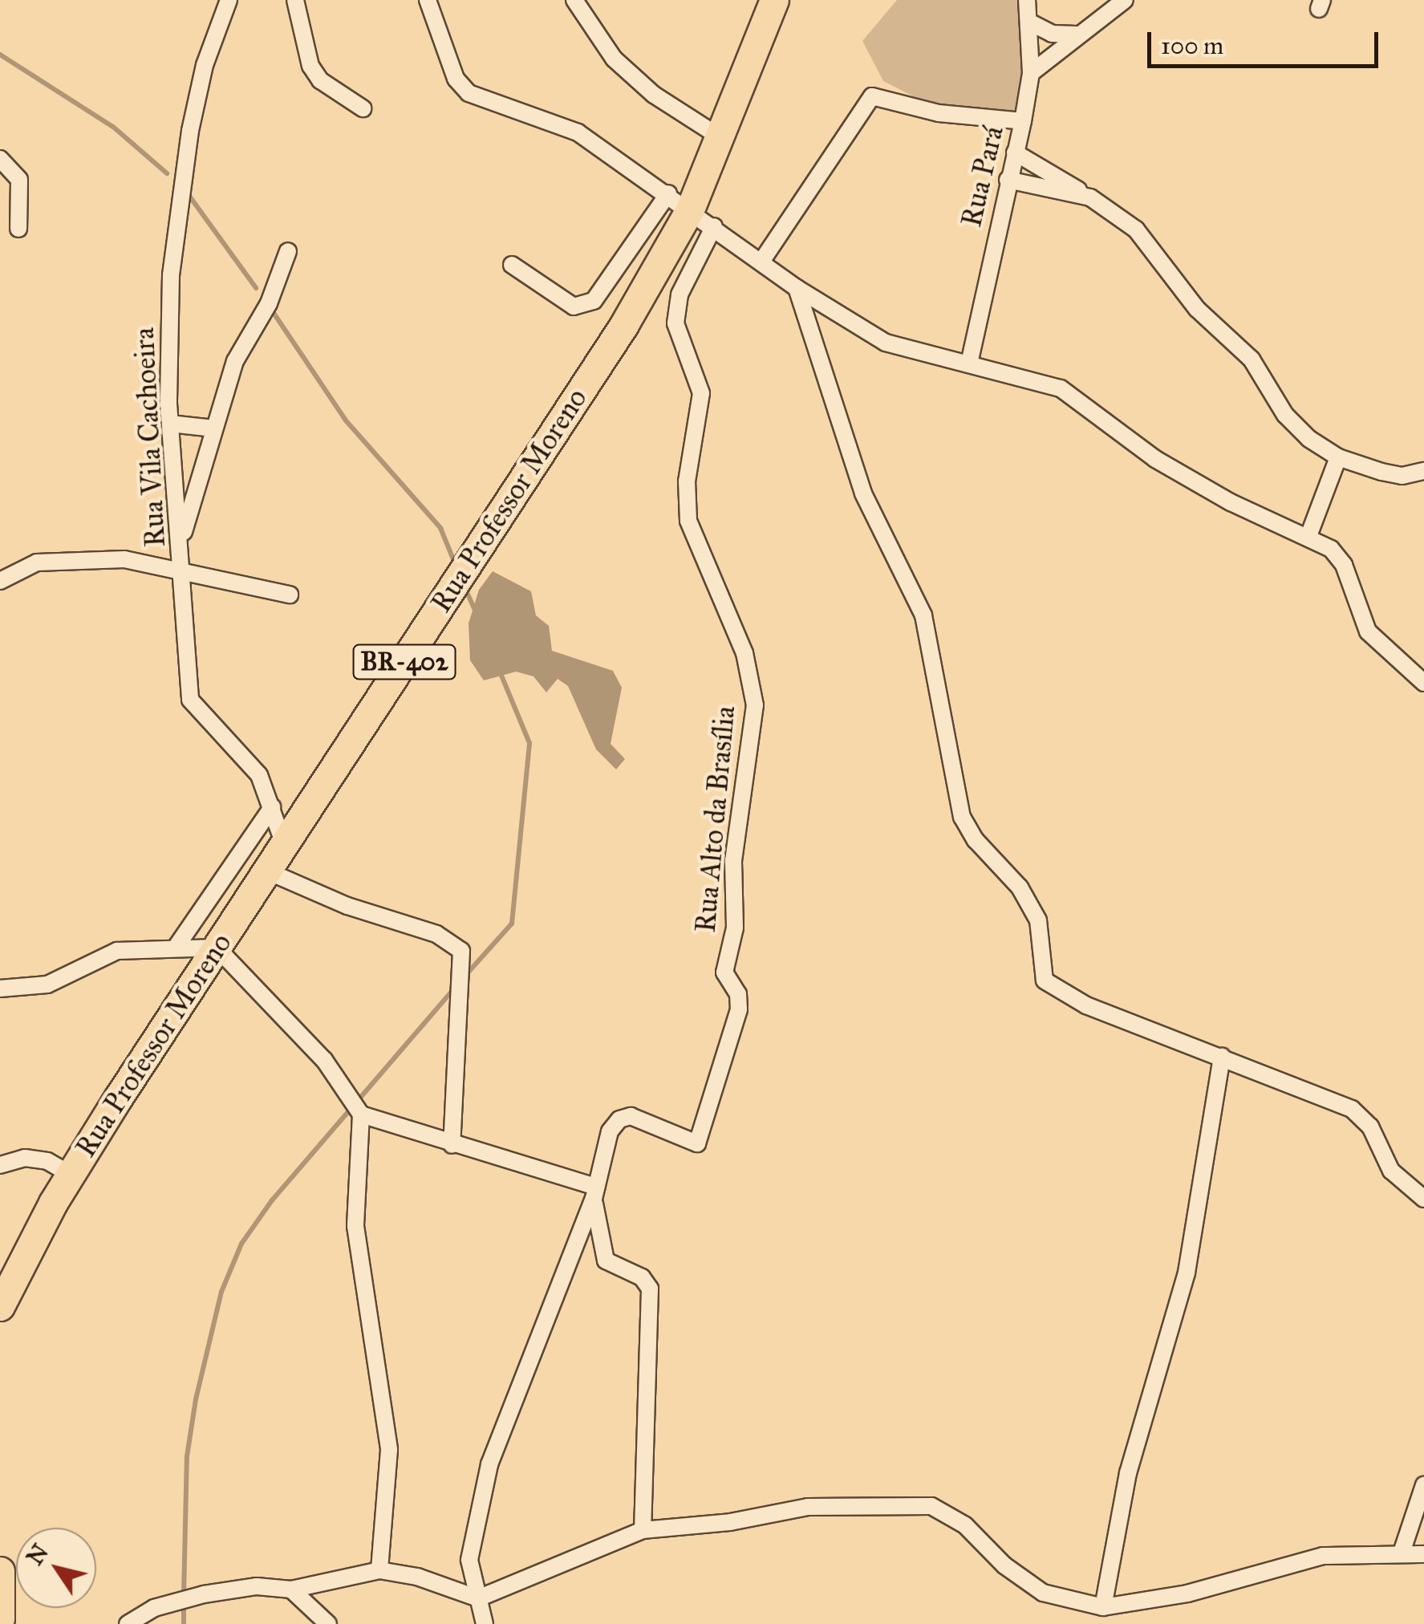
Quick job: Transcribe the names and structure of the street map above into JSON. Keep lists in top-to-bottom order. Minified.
{"streets":{"highway":["Rua Professor Moreno","BR-402"],"street":["Rua Pará","Rua Vila Cachoeira","Rua Alto da Brasília"]},"crossings":[["Rua Vila Cachoeira","Rua Professor Moreno"]],"scale_bar":"100 m","north":"top left"}
